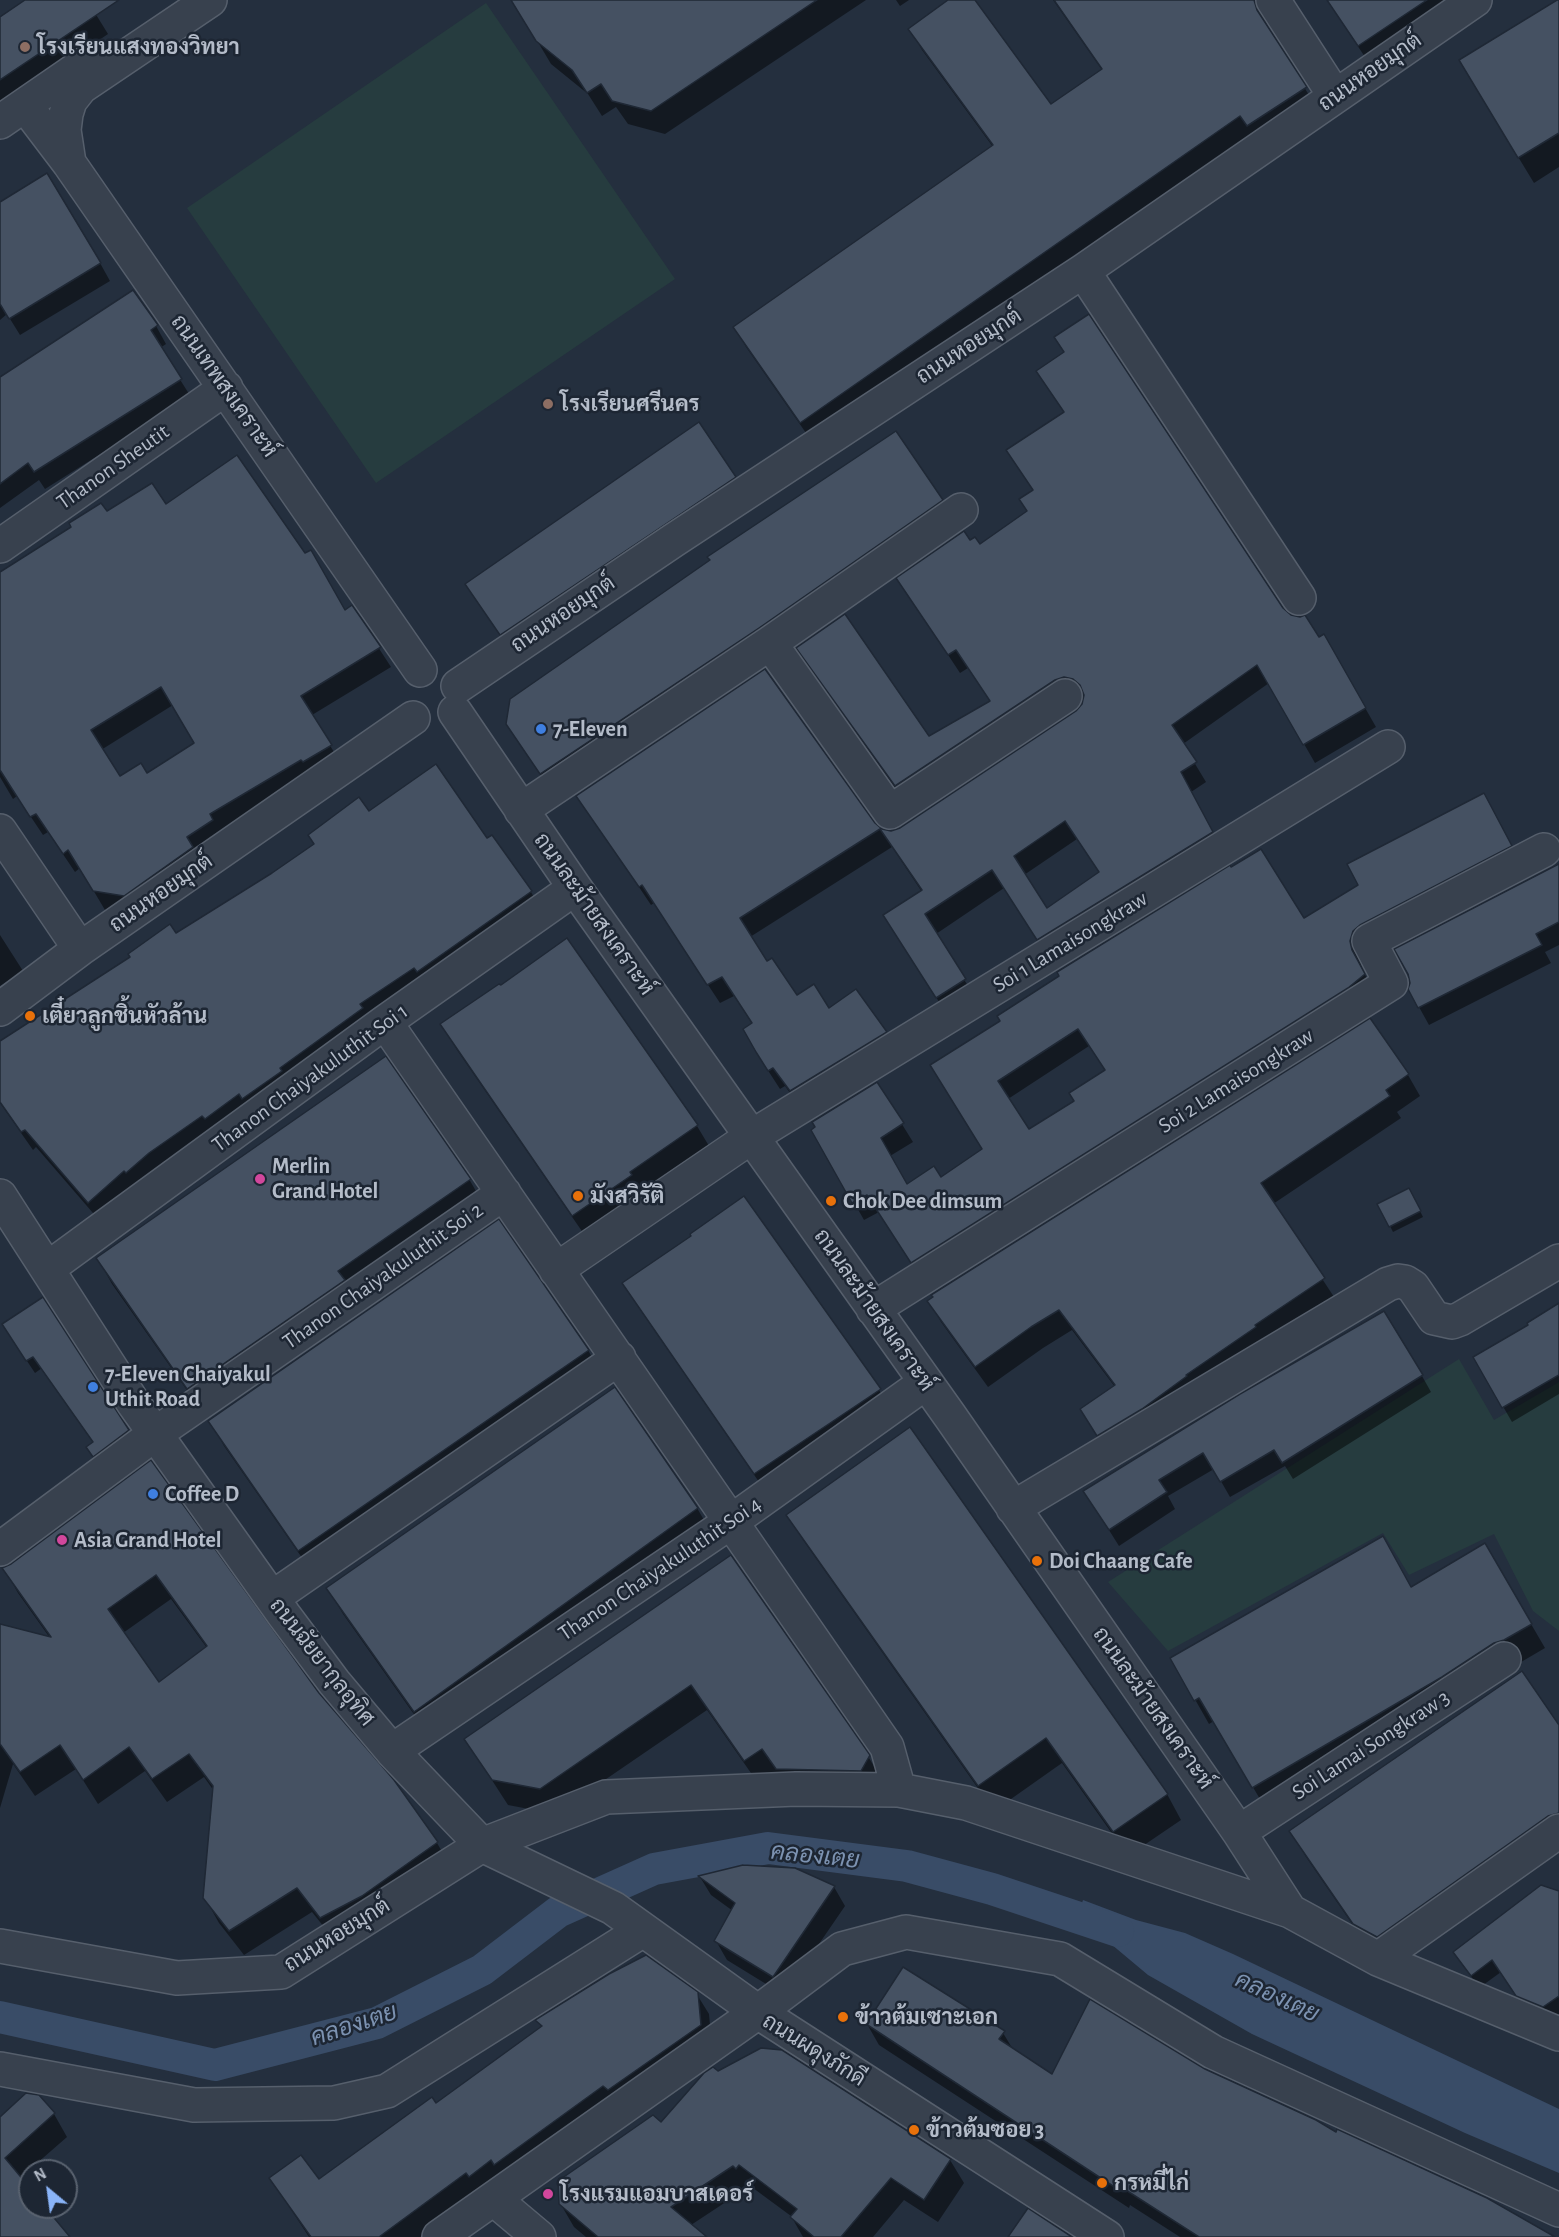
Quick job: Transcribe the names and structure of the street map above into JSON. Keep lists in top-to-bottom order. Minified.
{"streets":{"street":["ถนนหอยมุกต์","ถนนเทพสงเคราะห์","Thanon Sheutit","ถนนละม้ายสงเคราะห์","Soi 1 Lamaisongkraw","Thanon Chaiyakuluthit Soi 1","Soi 2 Lamaisongkraw","Thanon Chaiyakuluthit Soi 2","Thanon Chaiyakuluthit Soi 4","ถนนฉัยยากุลอุทิศ","Soi Lamai Songkraw 3","ถนนผดุงภักดี"]},"crossings":[["ถนนหอยมุกต์","ถนนเทพสงเคราะห์"],["ถนนหอยมุกต์","ถนนละม้ายสงเคราะห์"],["ถนนหอยมุกต์","ถนนฉัยยากุลอุทิศ"],["ถนนเทพสงเคราะห์","Thanon Sheutit"],["ถนนเทพสงเคราะห์","ถนนละม้ายสงเคราะห์"],["ถนนละม้ายสงเคราะห์","Soi 1 Lamaisongkraw"],["ถนนละม้ายสงเคราะห์","Thanon Chaiyakuluthit Soi 1"],["ถนนละม้ายสงเคราะห์","Soi 2 Lamaisongkraw"],["ถนนละม้ายสงเคราะห์","Thanon Chaiyakuluthit Soi 4"],["ถนนละม้ายสงเคราะห์","ถนนฉัยยากุลอุทิศ"],["ถนนละม้ายสงเคราะห์","Soi Lamai Songkraw 3"],["Thanon Chaiyakuluthit Soi 1","ถนนฉัยยากุลอุทิศ"],["Thanon Chaiyakuluthit Soi 2","ถนนฉัยยากุลอุทิศ"],["Thanon Chaiyakuluthit Soi 4","ถนนฉัยยากุลอุทิศ"],["ถนนฉัยยากุลอุทิศ","ถนนผดุงภักดี"]],"water":["คลองเตย"],"places":["โรงเรียนแสงทองวิทยา","โรงเรียนศรีนคร","7-Eleven","เตี๋ยวลูกชิ้นหัวล้าน","Merlin Grand Hotel","มังสวิรัติ","Chok Dee dimsum","7-Eleven Chaiyakul Uthit Road","Coffee D","Asia Grand Hotel","Doi Chaang Cafe","ข้าวต้มเซาะเอก","ข้าวต้มซอย 3","กรหมี่ไก่","โรงแรมแอมบาสเดอร์"],"north":"top left"}
